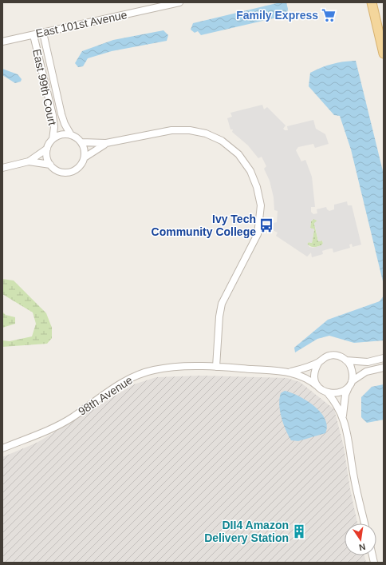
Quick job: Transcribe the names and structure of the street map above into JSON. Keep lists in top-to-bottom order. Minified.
{"streets":{"street":["East 101st Avenue","East 99th Court","98th Avenue"]},"crossings":[["East 101st Avenue","East 99th Court"]],"places":{"supermarket":["Family Express"],"bus stop":["Ivy Tech Community College"],"building":["DII4 Amazon Delivery Station"]},"north":"bottom"}
